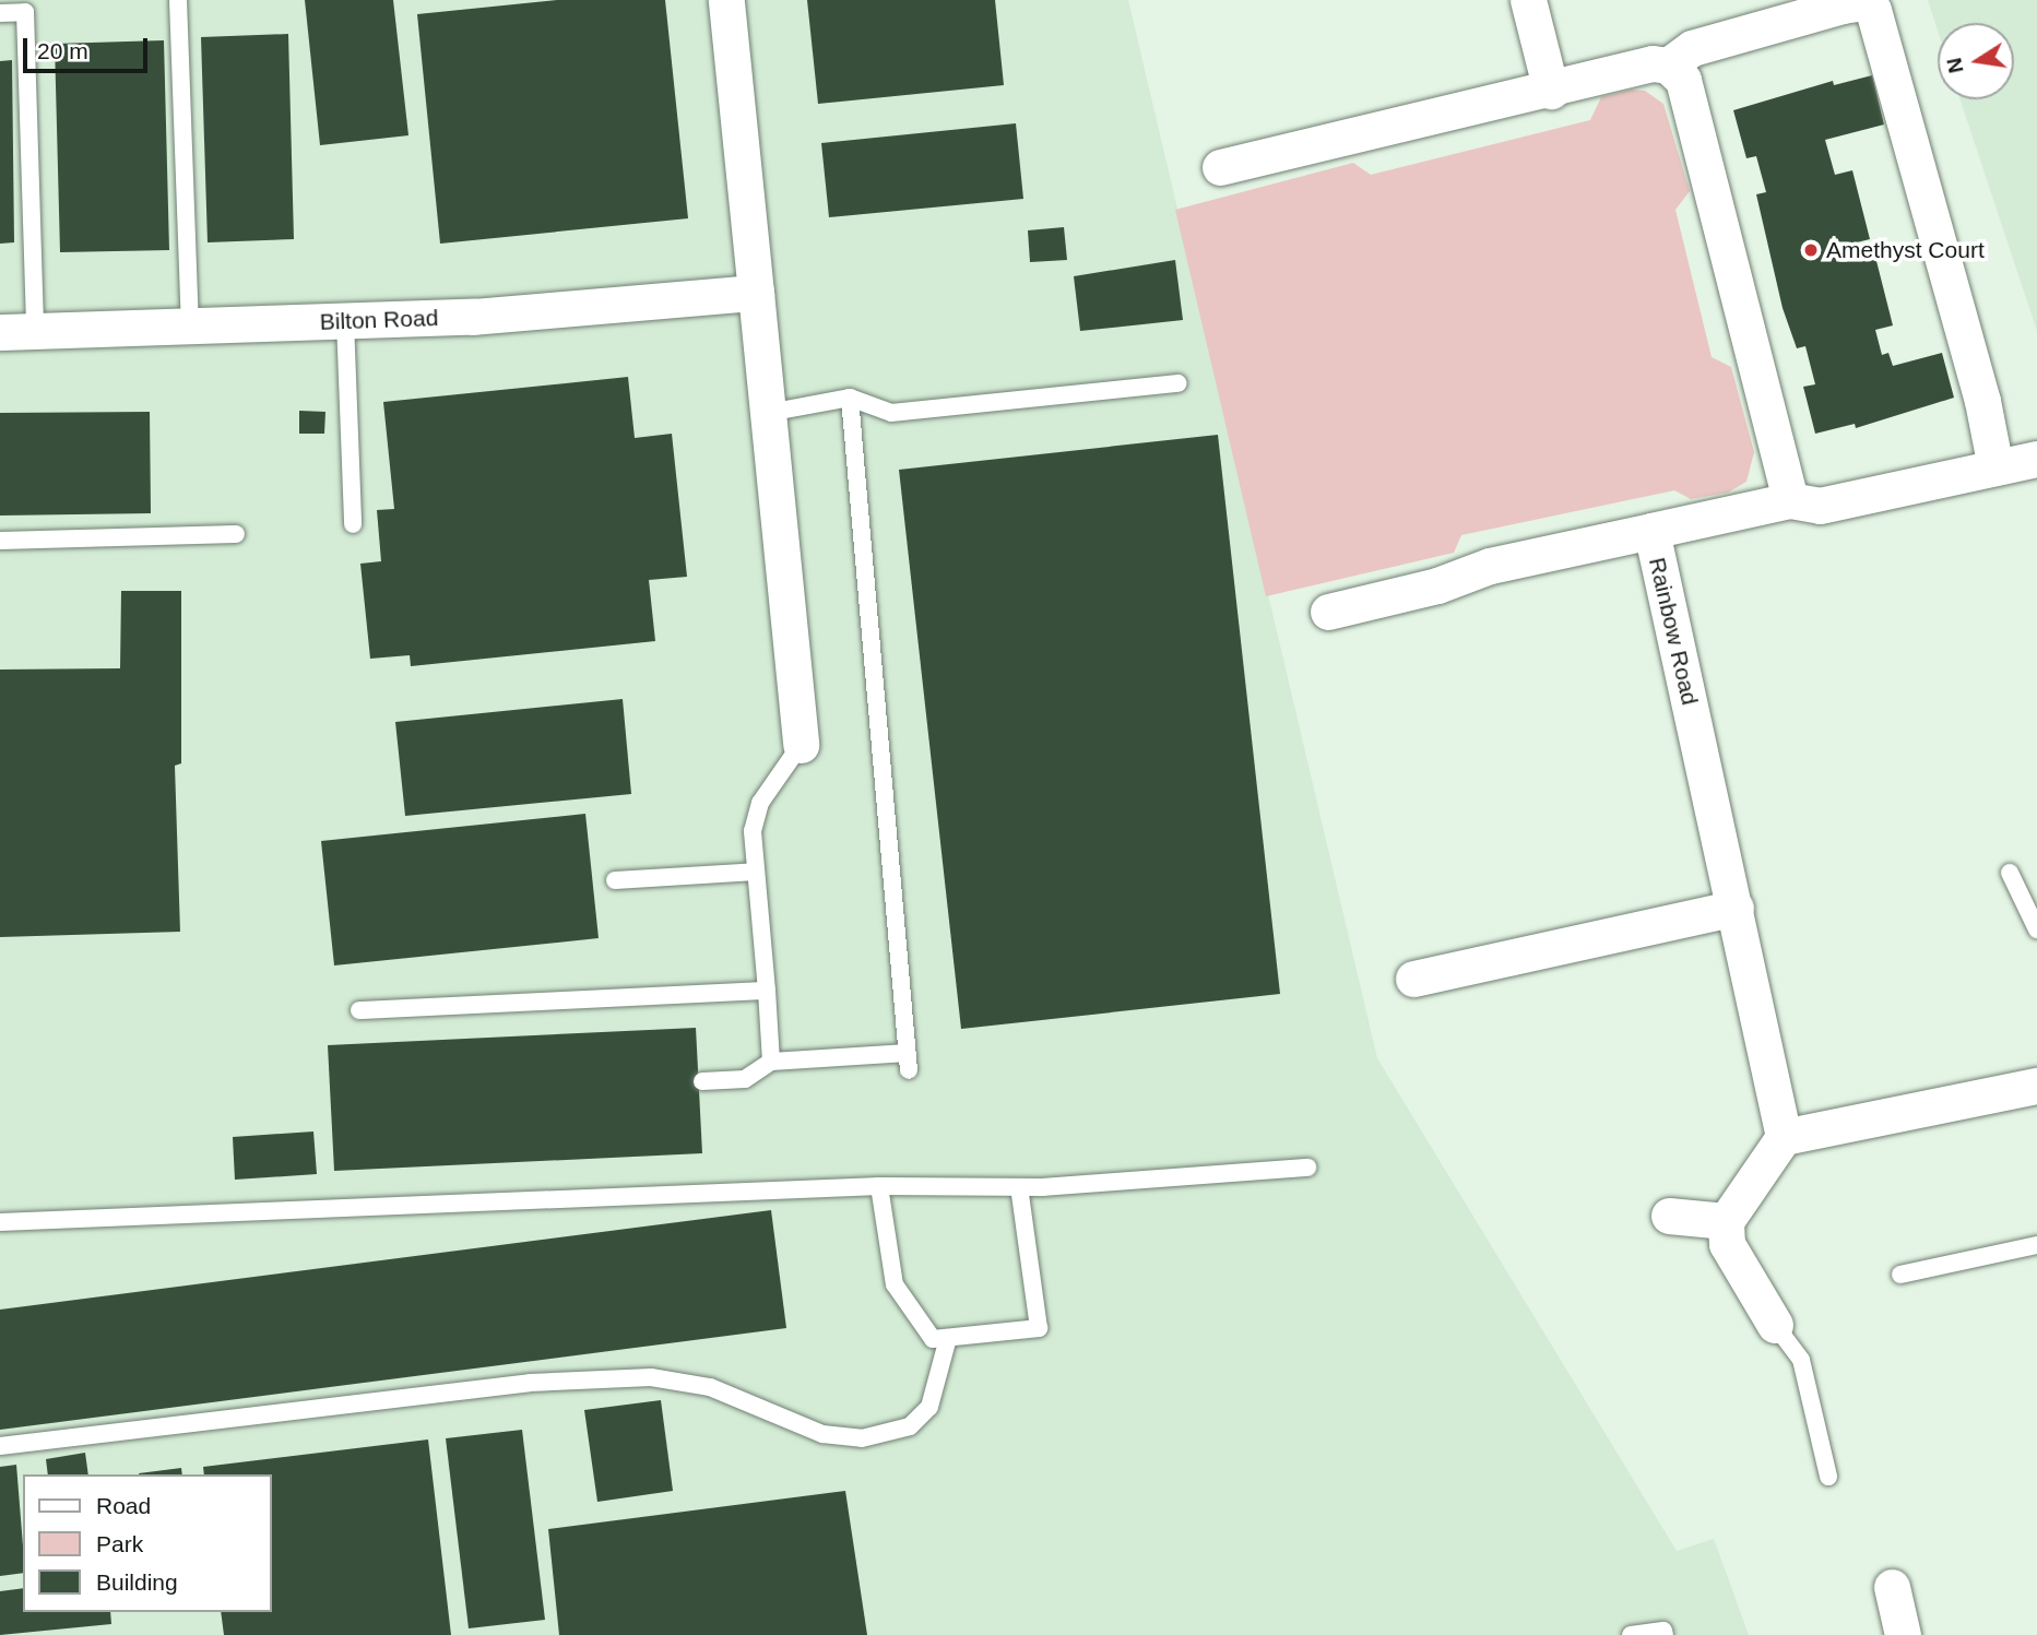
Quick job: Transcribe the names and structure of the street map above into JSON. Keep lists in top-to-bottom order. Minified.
{"streets":{"street":["Bilton Road","Rainbow Road"]},"places":["Amethyst Court"],"legend":["Road","Park","Building"],"scale_bar":"20 m","north":"left"}
